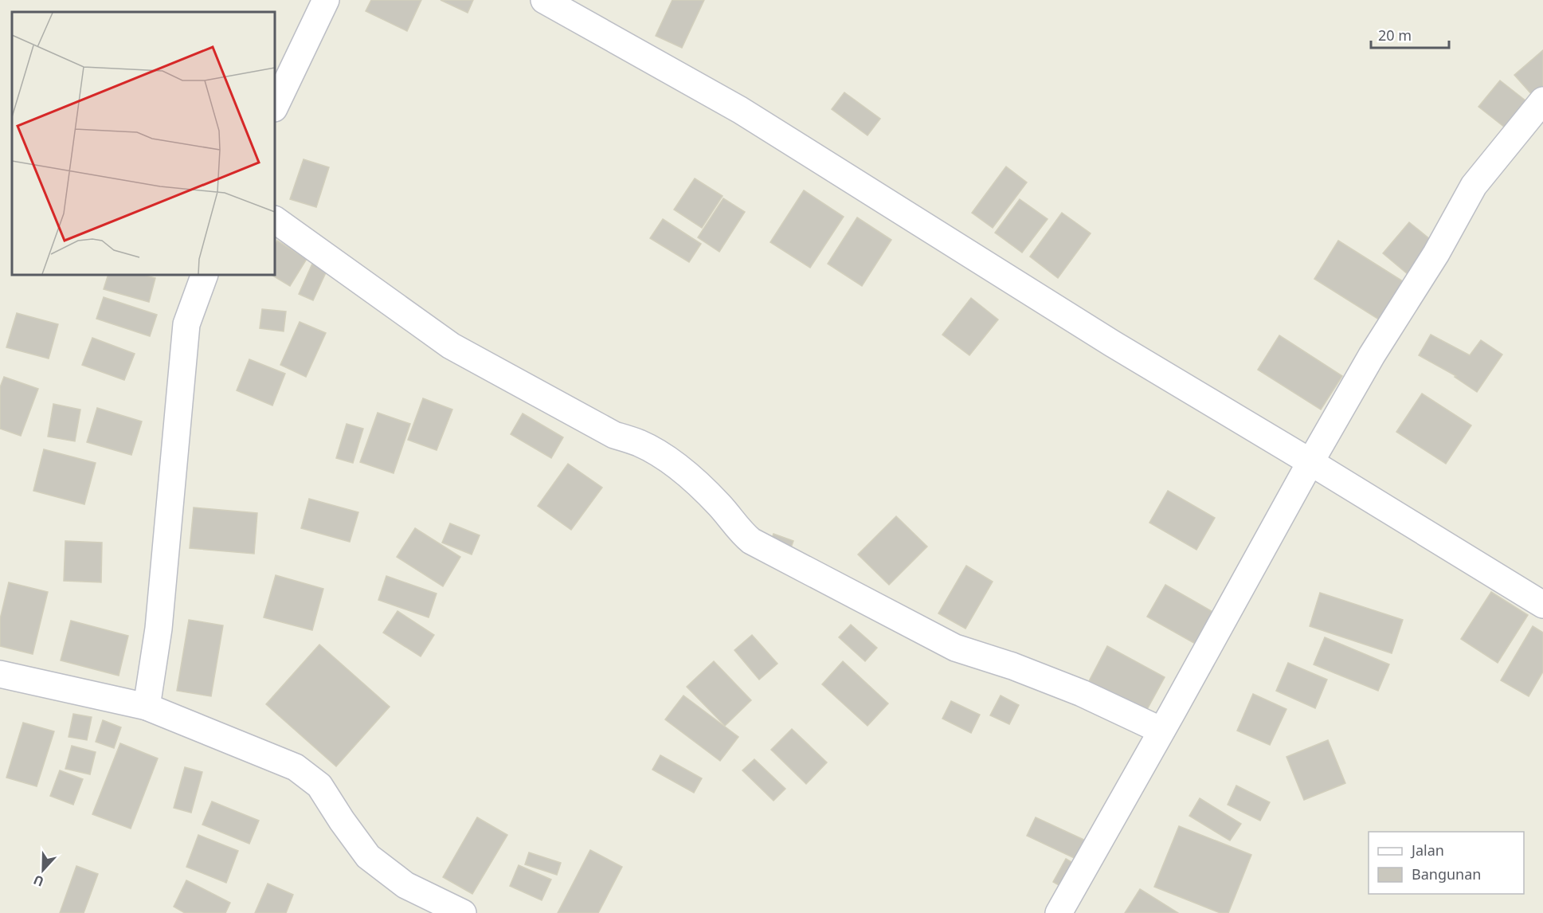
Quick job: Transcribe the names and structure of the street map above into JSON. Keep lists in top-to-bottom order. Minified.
{"legend":["Jalan","Bangunan"],"scale_bar":"20 m","north":"bottom"}
